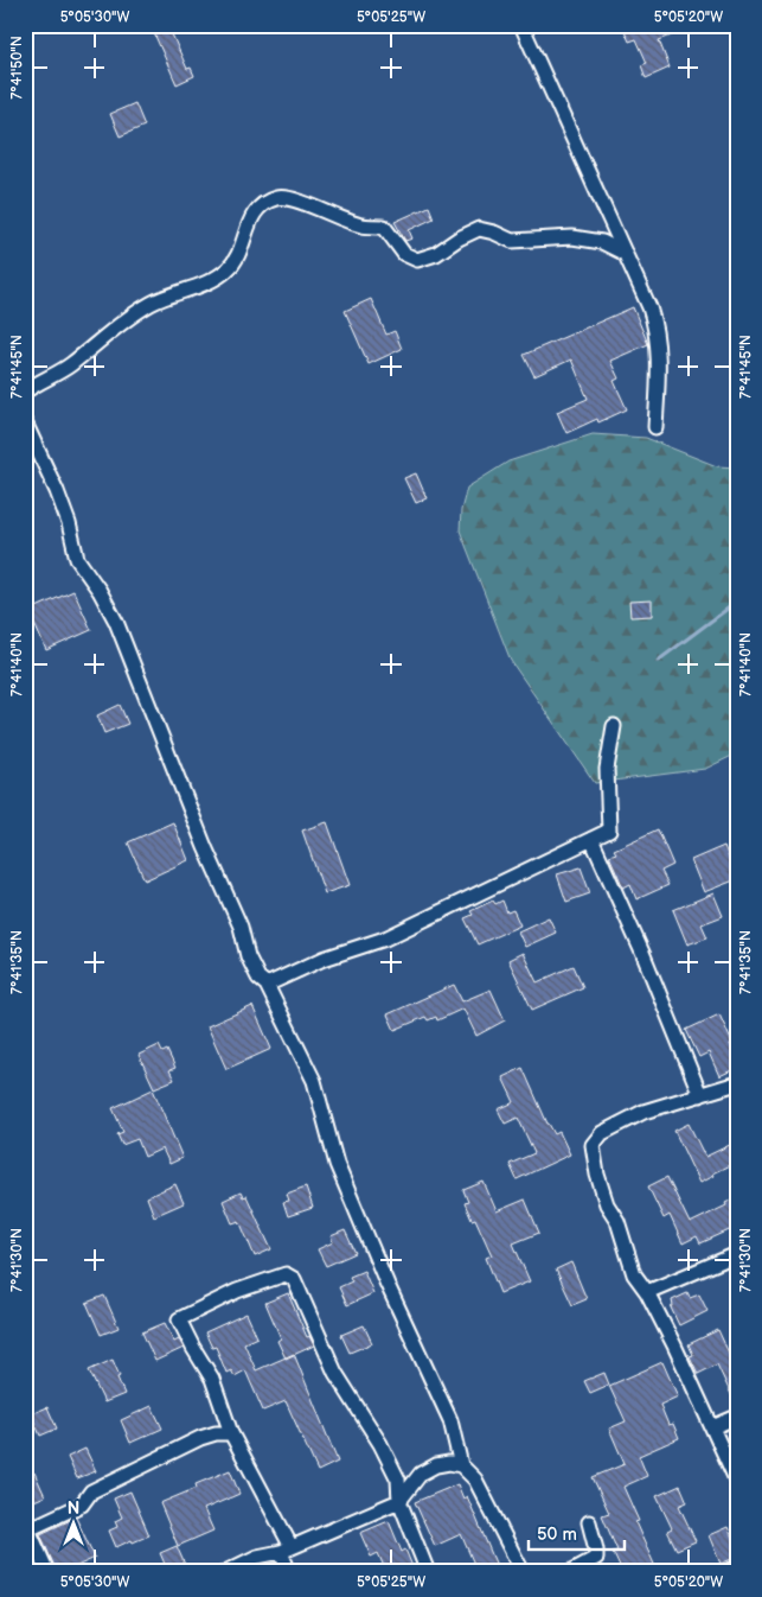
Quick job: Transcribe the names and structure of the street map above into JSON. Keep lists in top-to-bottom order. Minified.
{"scale_bar":"50 m","north":"top","coordinates":["5°05'30\"W","5°05'25\"W","5°05'20\"W","7°41'50\"N","7°41'45\"N","7°41'40\"N","7°41'35\"N","7°41'30\"N"]}
